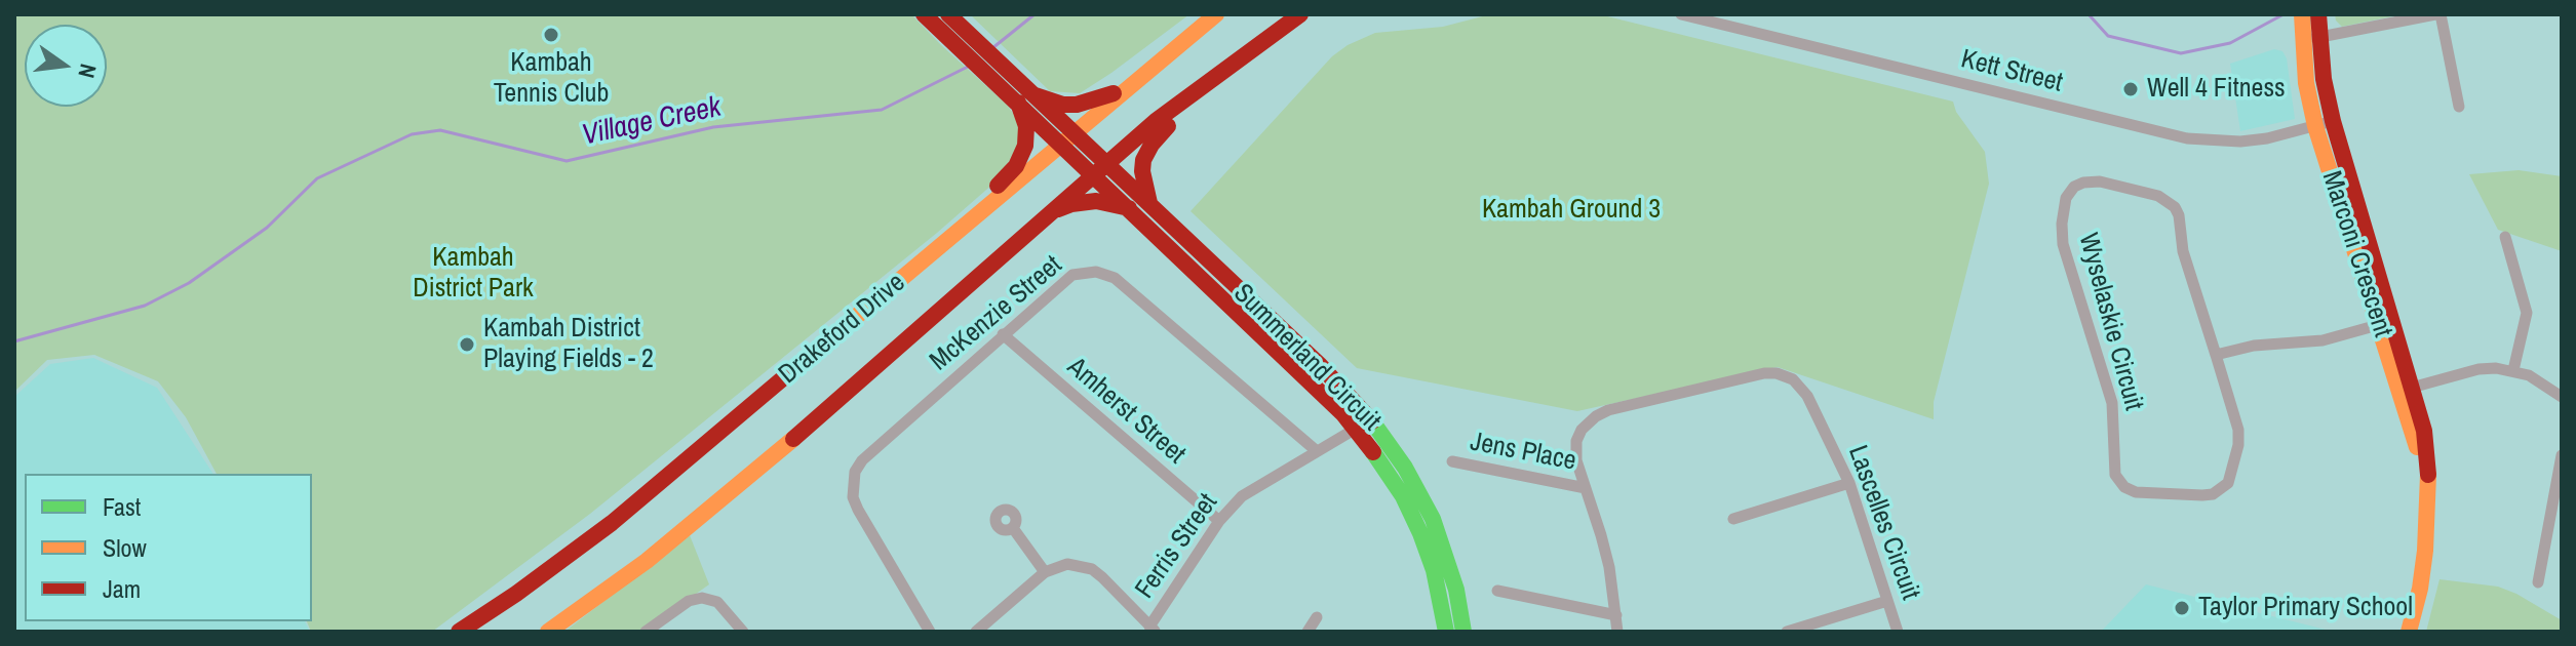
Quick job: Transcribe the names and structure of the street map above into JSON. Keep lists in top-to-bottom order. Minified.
{"streets":{"main road":["Marconi Crescent","Drakeford Drive","Summerland Circuit"],"street":["Kett Street","McKenzie Street","Wyselaskie Circuit","Amherst Street","Jens Place","Lascelles Circuit","Ferris Street"]},"crossings":[["Kett Street","Marconi Crescent"],["McKenzie Street","Amherst Street"],["McKenzie Street","Ferris Street"],["Drakeford Drive","Summerland Circuit"],["Summerland Circuit","Ferris Street"],["Amherst Street","Ferris Street"],["Jens Place","Lascelles Circuit"]],"water":["Village Creek"],"parks":["Kambah Ground 3","Kambah District Park"],"places":["Kambah Tennis Club","Well 4 Fitness","Kambah District Playing Fields - 2","Taylor Primary School"],"legend":["Fast","Slow","Jam"],"north":"right"}
